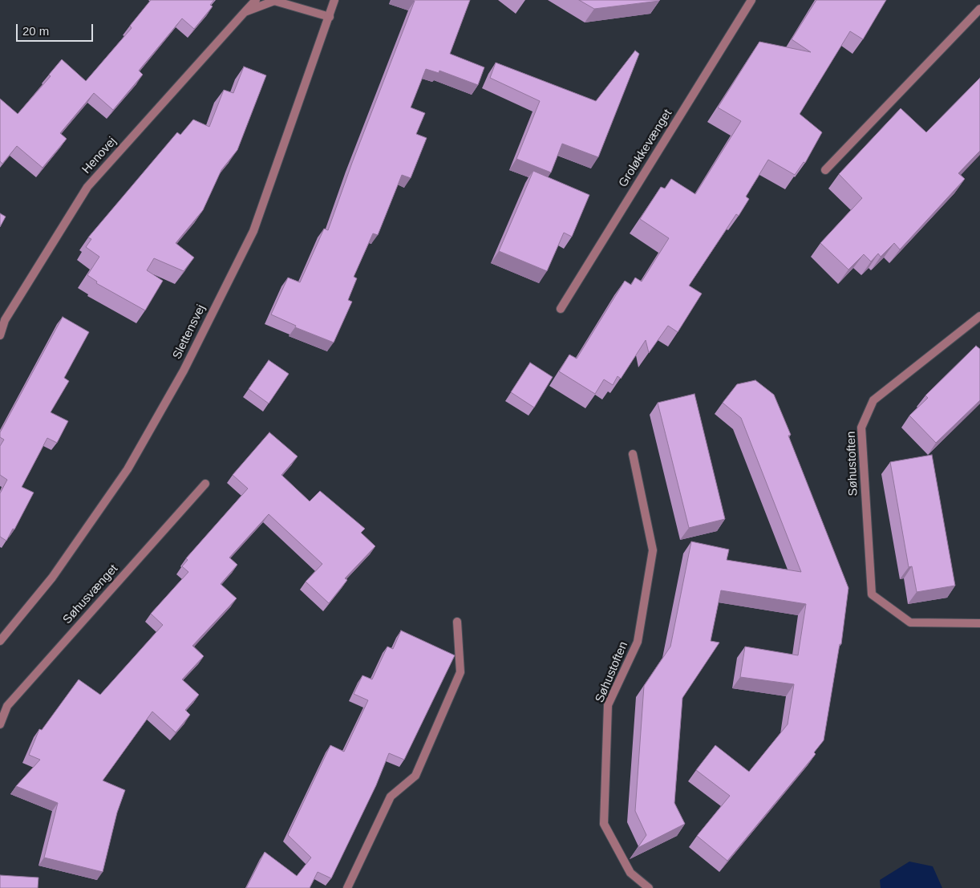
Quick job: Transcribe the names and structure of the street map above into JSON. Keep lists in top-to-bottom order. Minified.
{"streets":{"street":["Groløkkevænget","Henovej","Slettensvej","Søhustoften","Søhusvænget"]},"crossings":[["Henovej","Slettensvej"]],"scale_bar":"20 m"}
